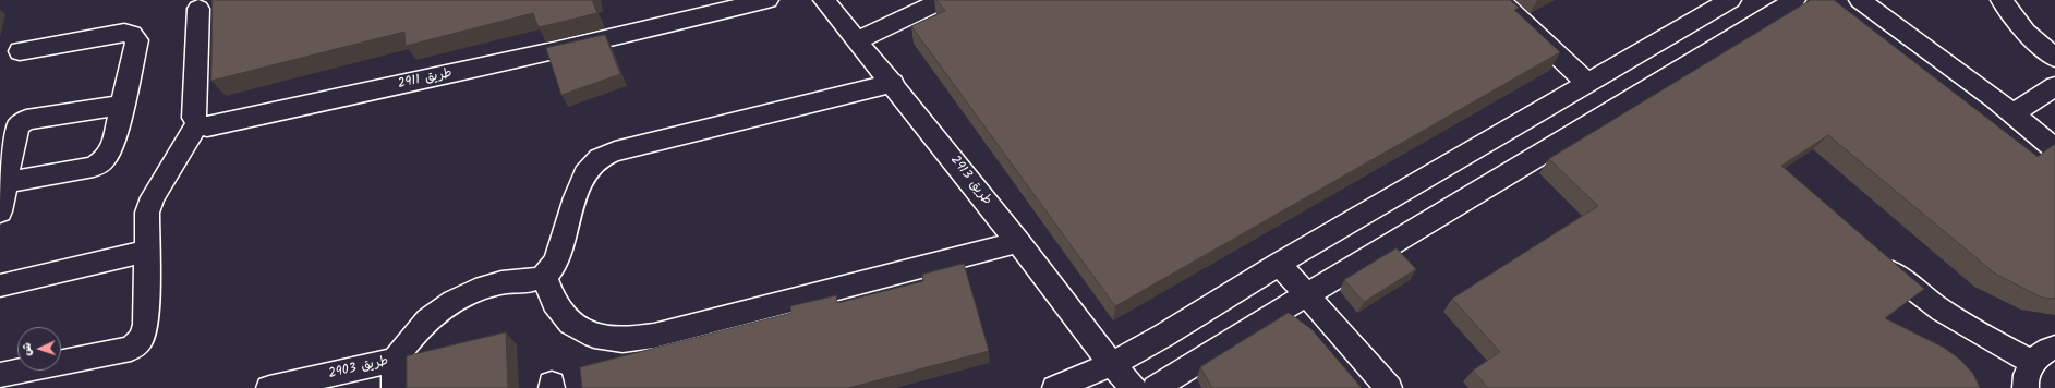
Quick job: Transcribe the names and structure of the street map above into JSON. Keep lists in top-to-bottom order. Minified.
{"streets":{"street":["طريق 2911","طريق 2913","طريق 2903"]},"north":"left"}
